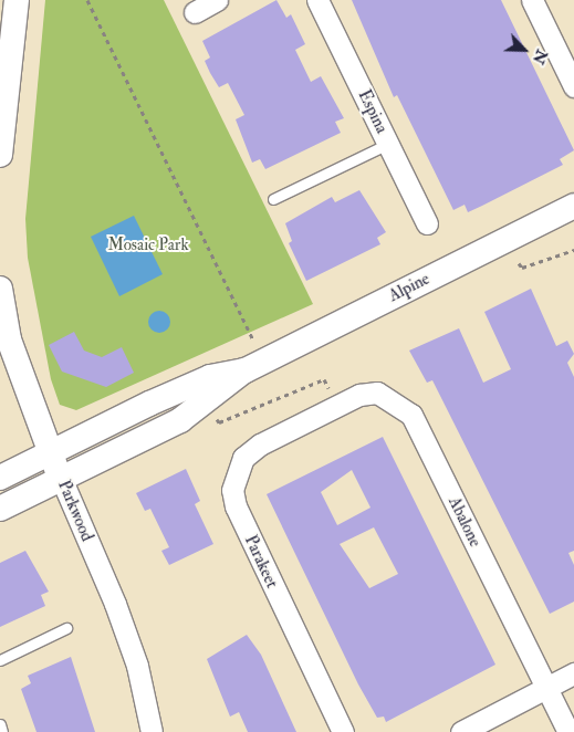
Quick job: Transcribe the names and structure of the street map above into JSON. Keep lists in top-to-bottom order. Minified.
{"streets":{"street":["Espina","Alpine","Parkwood","Abalone","Parakeet"]},"crossings":[["Alpine","Parkwood"],["Abalone","Parakeet"]],"parks":["Mosaic Park"],"north":"bottom right"}
